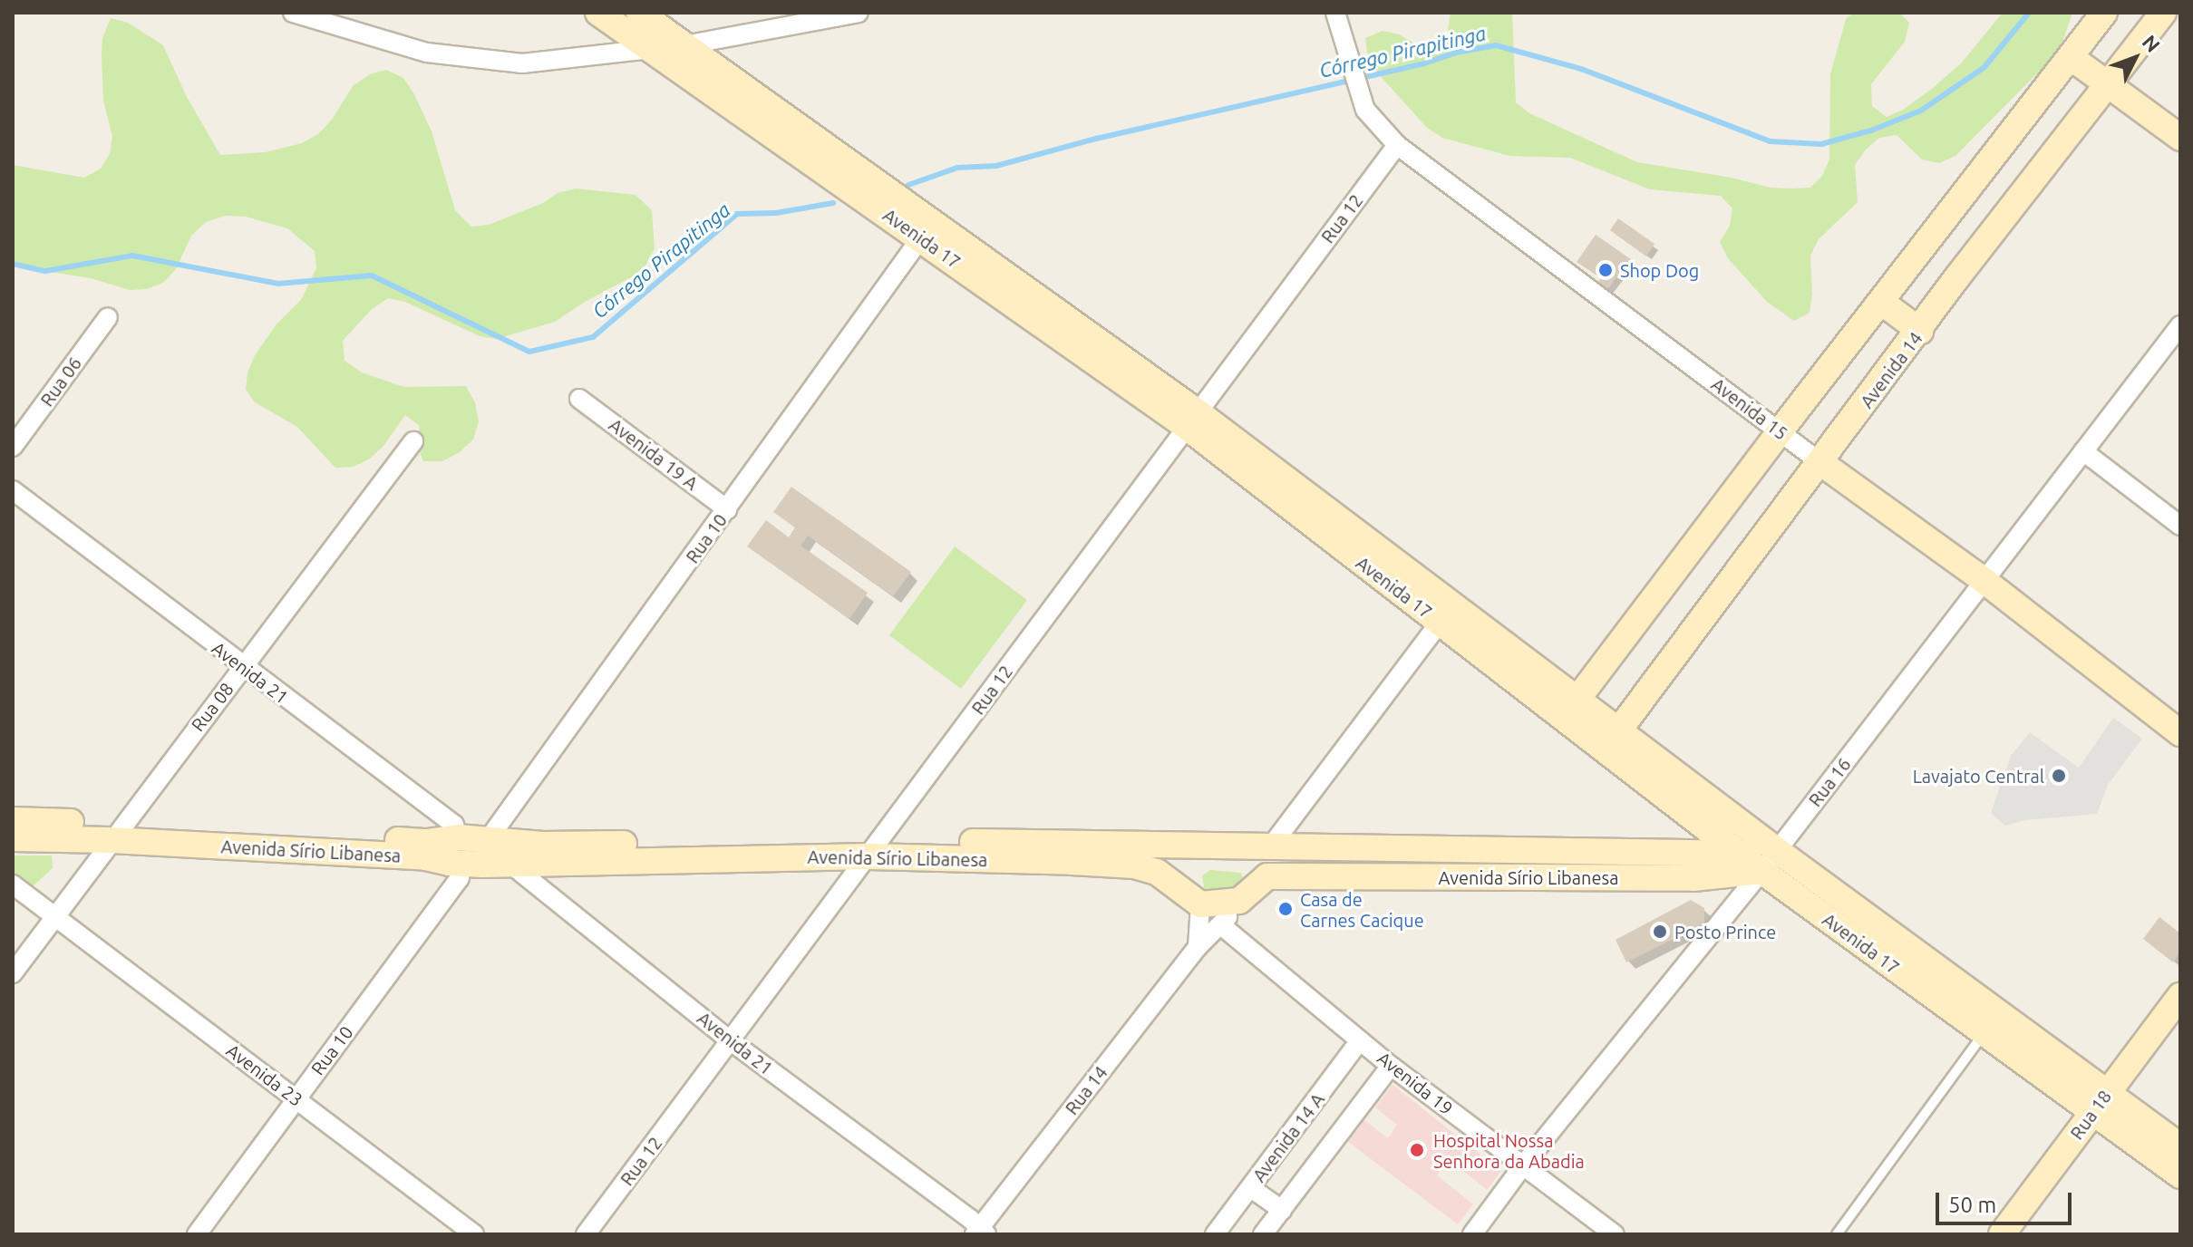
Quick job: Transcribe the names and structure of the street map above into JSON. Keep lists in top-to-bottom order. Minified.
{"streets":{"main road":["Avenida 17","Avenida 14","Avenida 15","Avenida Sírio Libanesa","Rua 18"],"street":["Rua 12","Rua 06","Avenida 19 A","Rua 10","Avenida 21","Rua 08","Rua 16","Avenida 23","Avenida 19","Rua 14","Avenida 14 A"]},"crossings":[["Rua 12","Avenida 17"],["Rua 12","Avenida 15"],["Rua 12","Avenida 21"],["Rua 12","Avenida Sírio Libanesa"],["Avenida 17","Avenida 14"],["Avenida 17","Rua 10"],["Avenida 17","Rua 16"],["Avenida 17","Avenida Sírio Libanesa"],["Avenida 17","Rua 18"],["Avenida 14","Avenida 15"],["Avenida 15","Rua 16"],["Avenida 19 A","Rua 10"],["Rua 10","Avenida Sírio Libanesa"],["Rua 10","Avenida 23"],["Avenida 21","Rua 08"],["Avenida 21","Avenida Sírio Libanesa"],["Avenida 21","Rua 14"],["Rua 08","Avenida Sírio Libanesa"],["Rua 08","Avenida 23"],["Rua 16","Avenida Sírio Libanesa"],["Avenida 19","Rua 14"],["Avenida 19","Avenida 14 A"]],"water":["Córrego Pirapitinga"],"places":["Shop Dog","Lavajato Central","Casa de Carnes Cacique","Posto Prince","Hospital Nossa Senhora da Abadia"],"scale_bar":"50 m","north":"top right"}
